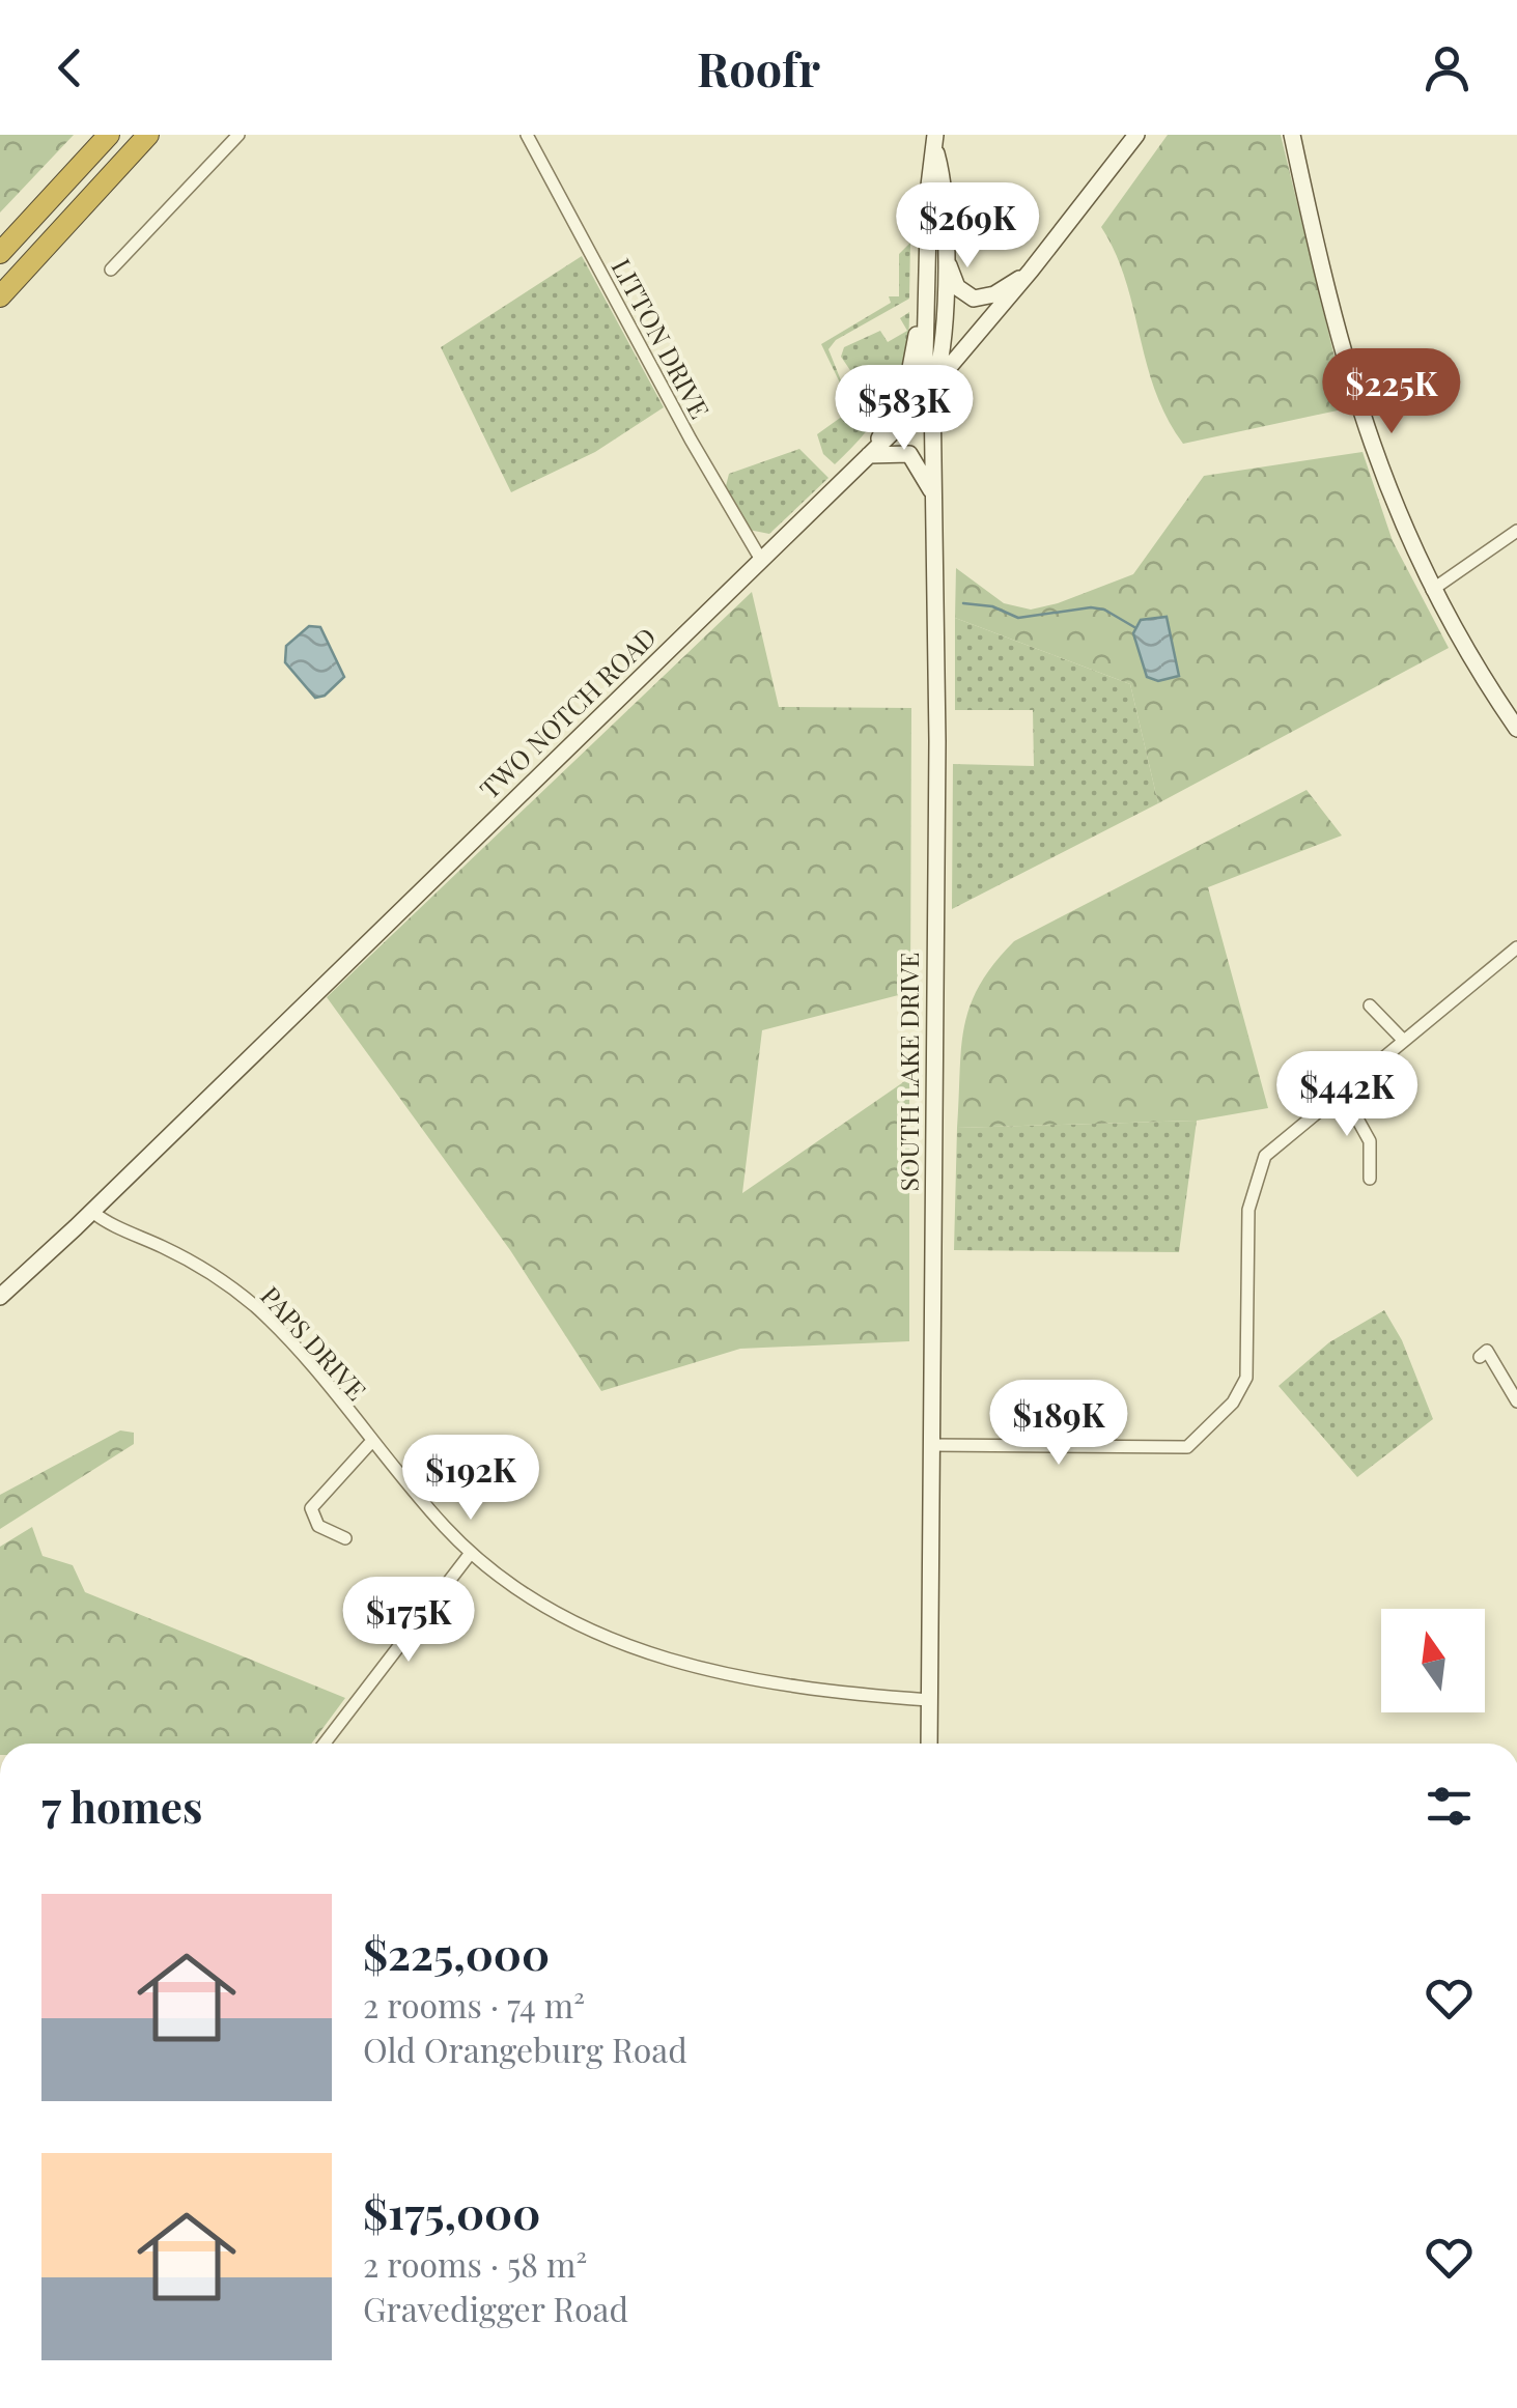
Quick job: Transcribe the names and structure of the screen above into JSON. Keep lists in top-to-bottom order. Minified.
{"streets":{"street":["LITTON DRIVE","TWO NOTCH ROAD","SOUTH LAKE DRIVE","PAPS DRIVE"]},"crossings":[["LITTON DRIVE","TWO NOTCH ROAD"],["TWO NOTCH ROAD","SOUTH LAKE DRIVE"],["TWO NOTCH ROAD","PAPS DRIVE"],["SOUTH LAKE DRIVE","PAPS DRIVE"]],"north":"top","page":{"header":"Roofr","price":["$269K","$225K","$583K","$442K","$189K","$192K","$175K"],"heading":"7 homes","list":[{"name":"$225,000","note":"2 rooms · 74 m² · Old Orangeburg Road"},{"name":"$175,000","note":"2 rooms · 58 m² · Gravedigger Road"}]}}
